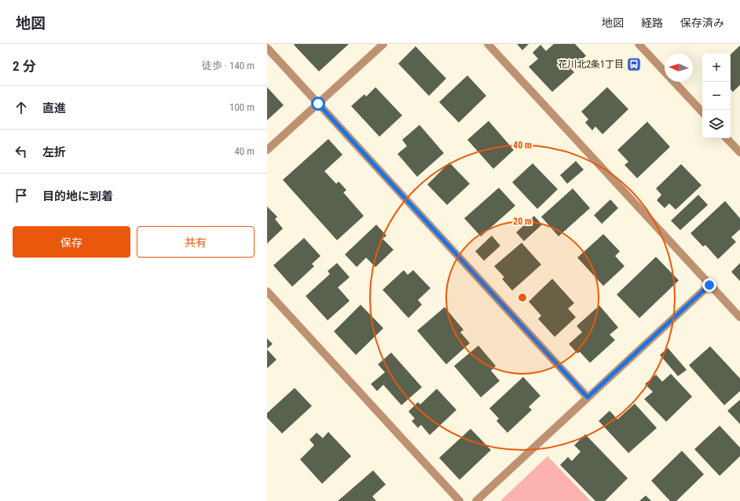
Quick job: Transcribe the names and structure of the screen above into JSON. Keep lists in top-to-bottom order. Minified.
{"places":{"bus stop":["花川北2条1丁目"]},"north":"left","page":{"header":"地図","nav":["地図","経路","保存済み"],"heading":["2 分","徒歩 · 140 m"],"map_buttons":["+","−"],"list":[["直進","100 m"],["左折","40 m"],"目的地に到着"],"buttons":["保存","共有"]},"rings":["40 m","20 m"]}
